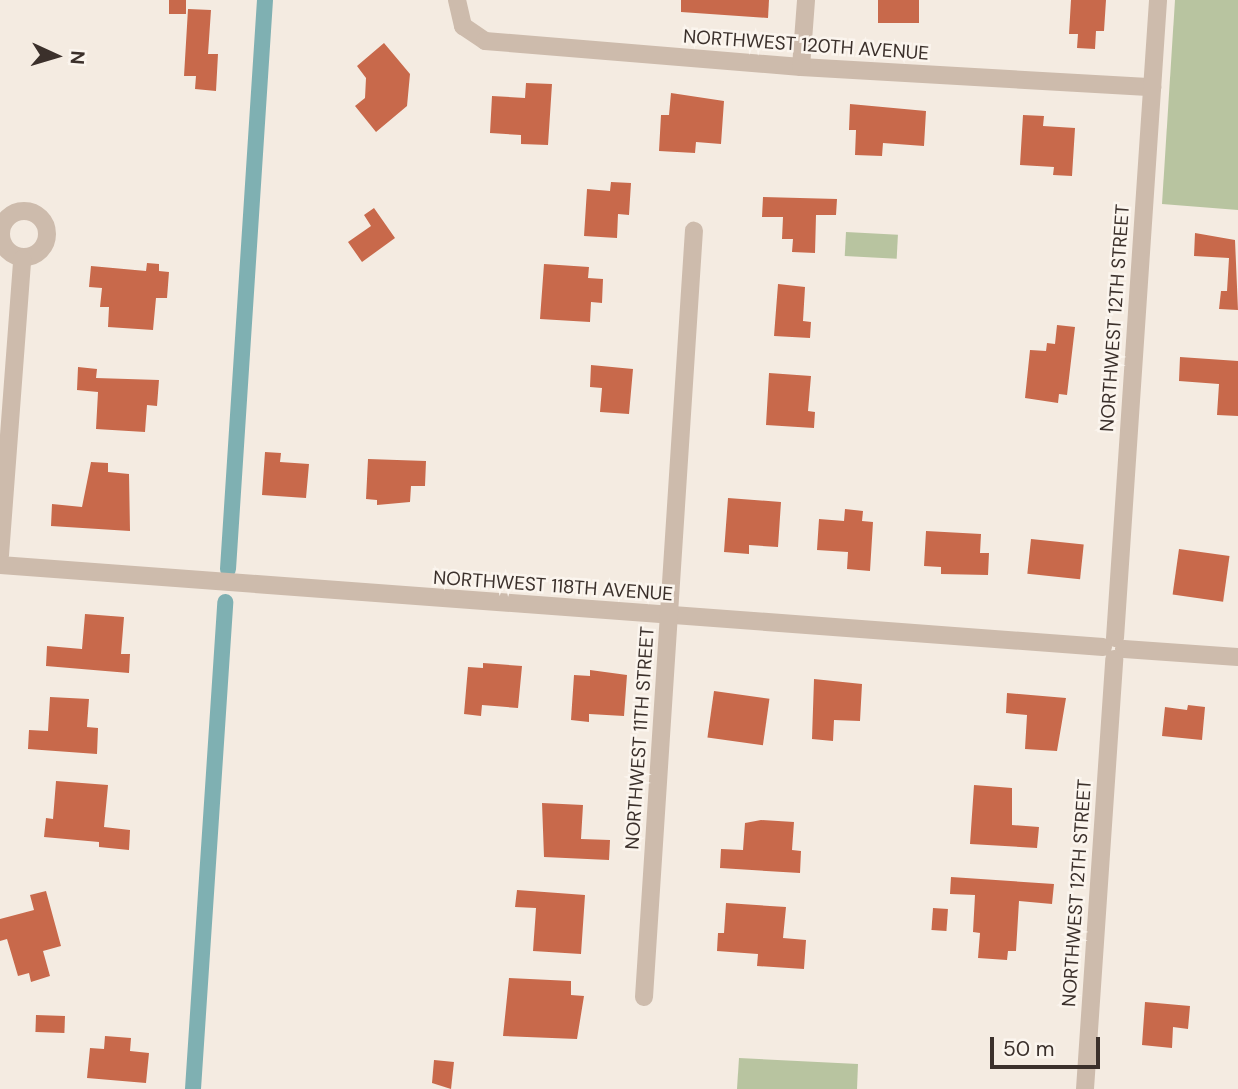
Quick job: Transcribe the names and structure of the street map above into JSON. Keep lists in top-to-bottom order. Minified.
{"streets":{"street":["NORTHWEST 120TH AVENUE","NORTHWEST 12TH STREET","NORTHWEST 118TH AVENUE","NORTHWEST 11TH STREET"]},"crossings":[["NORTHWEST 120TH AVENUE","NORTHWEST 12TH STREET"],["NORTHWEST 12TH STREET","NORTHWEST 118TH AVENUE"],["NORTHWEST 118TH AVENUE","NORTHWEST 11TH STREET"]],"scale_bar":"50 m","north":"right"}
